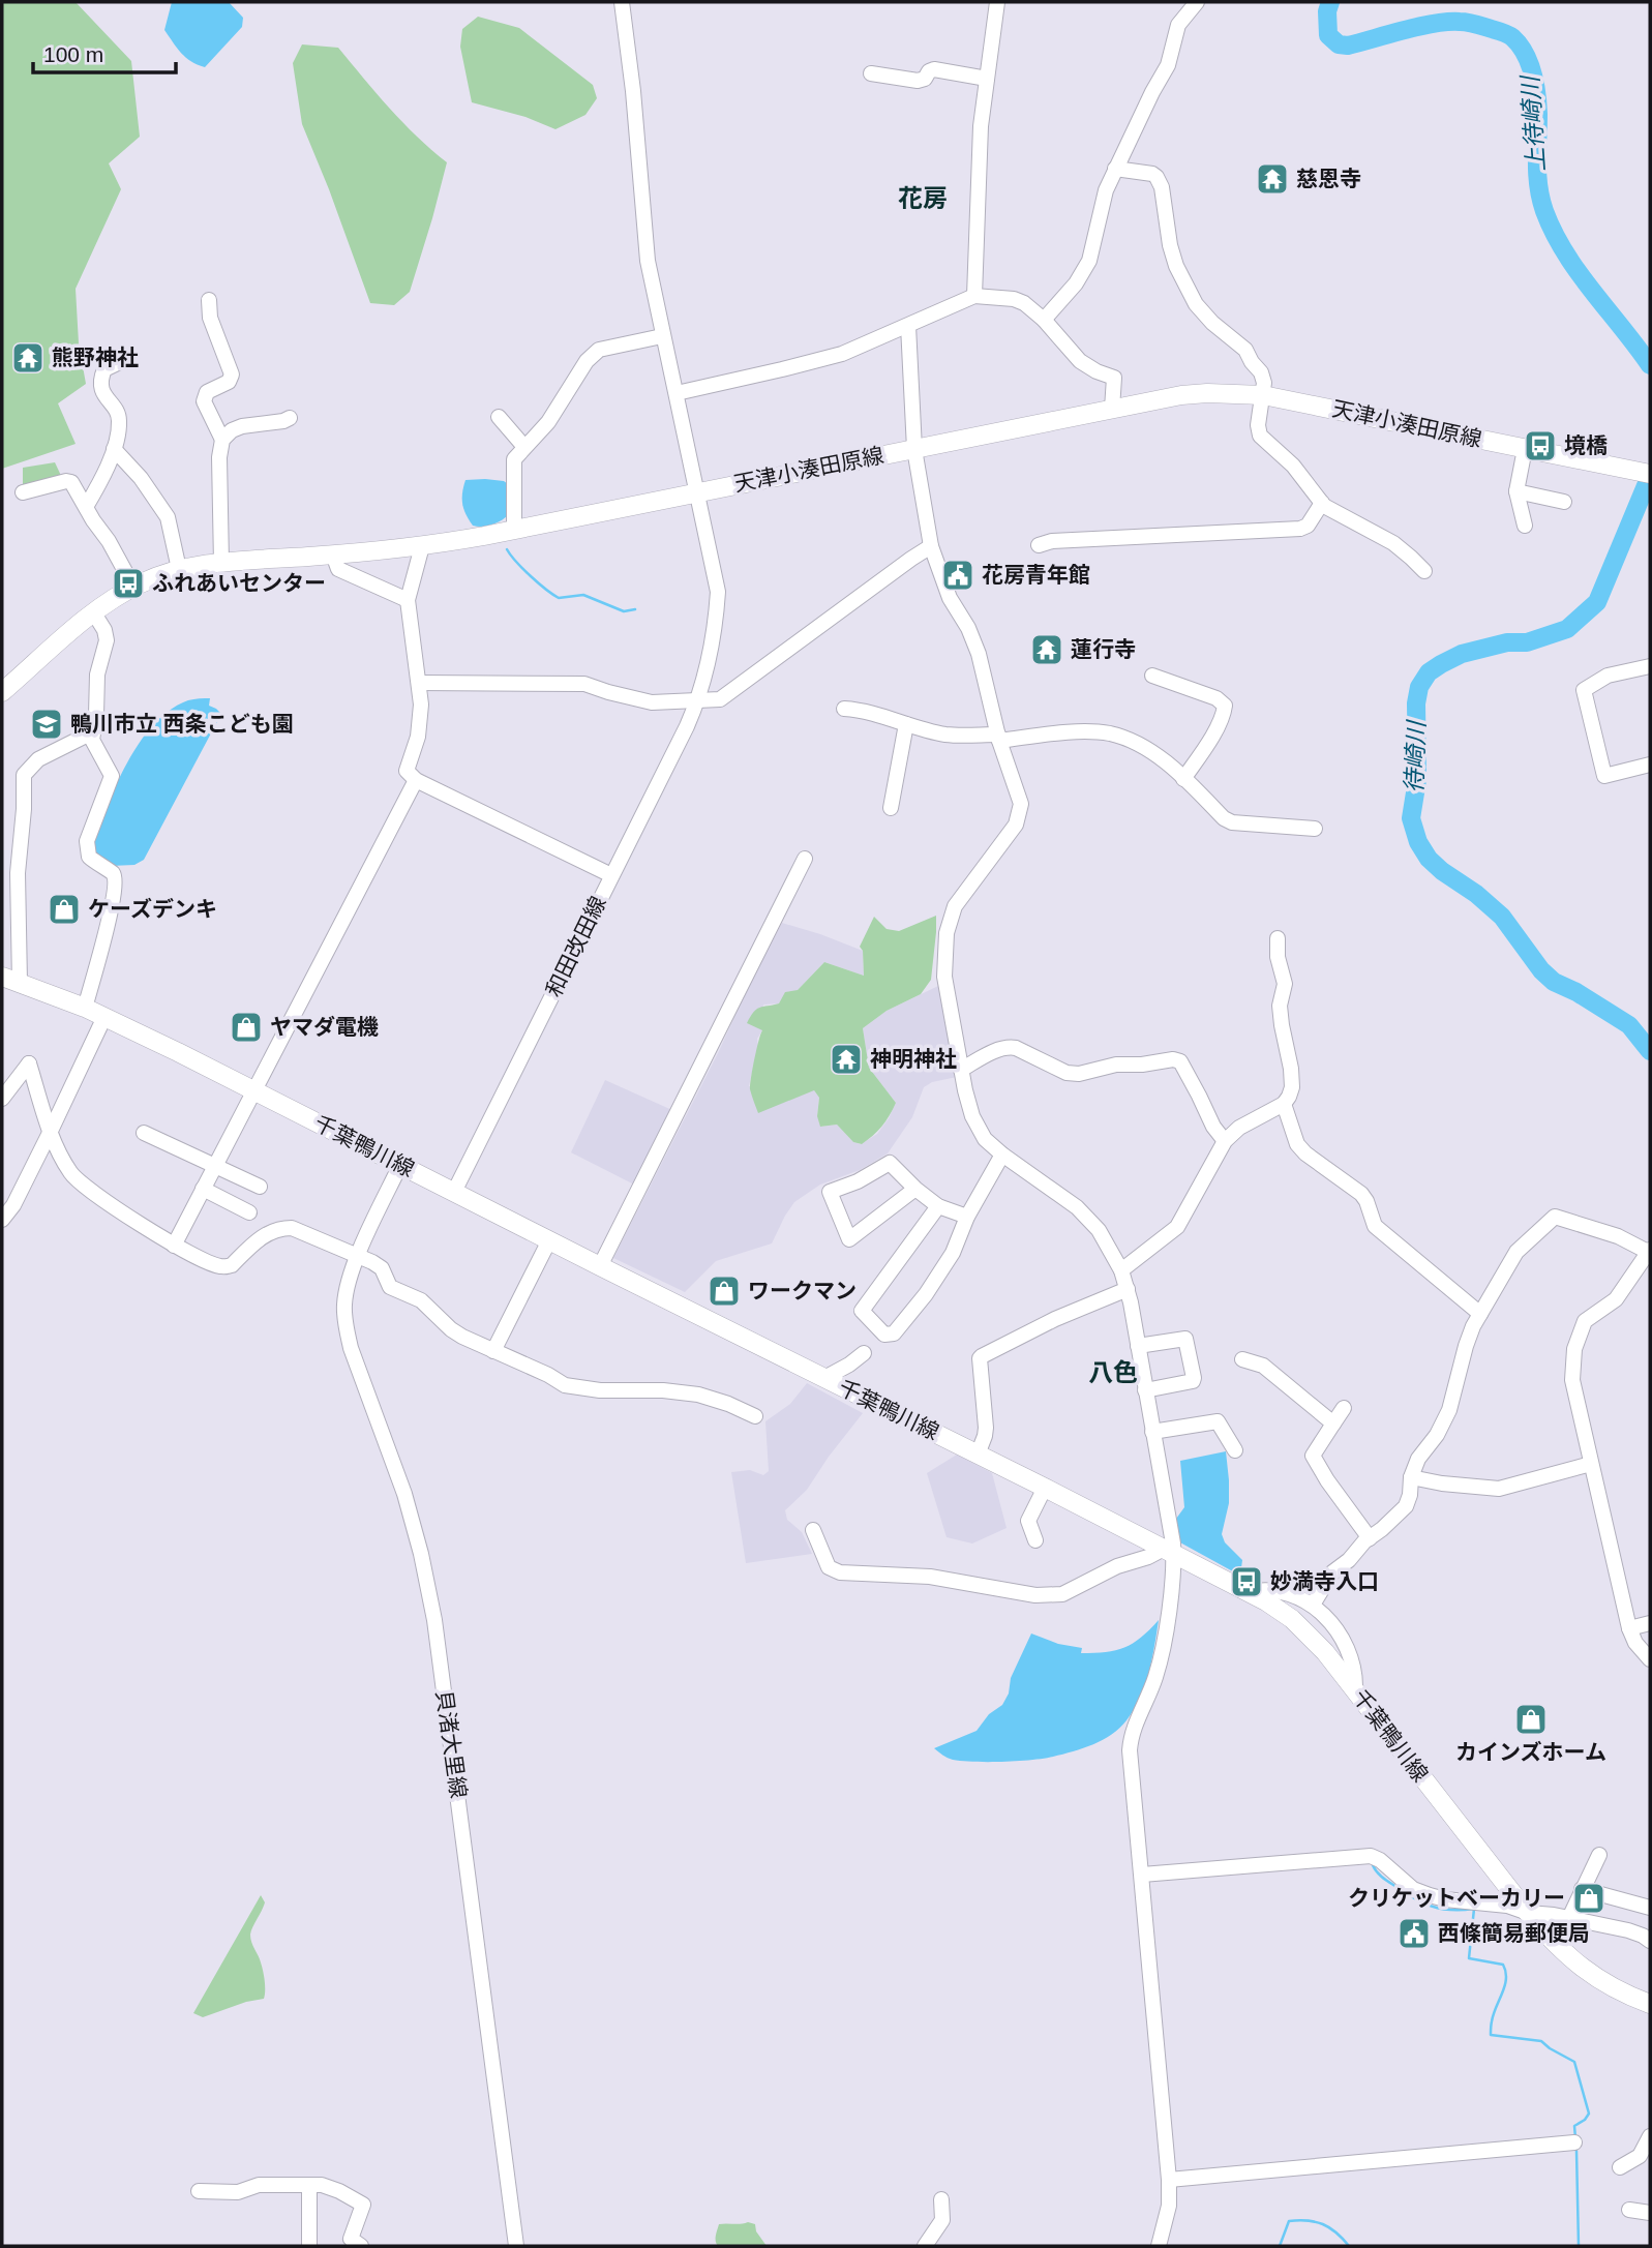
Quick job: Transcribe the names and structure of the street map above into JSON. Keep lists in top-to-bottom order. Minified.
{"streets":{"main road":["天津小湊田原線","千葉鴨川線"],"street":["和田改田線","貝渚大里線"]},"crossings":[["天津小湊田原線","和田改田線"],["和田改田線","千葉鴨川線"],["千葉鴨川線","貝渚大里線"]],"districts":["花房","八色"],"water":["上待崎川","待崎川"],"places":{"temple":["慈恩寺","熊野神社","蓮行寺","神明神社"],"bus stop":["境橋","ふれあいセンター","妙満寺入口"],"public building":["花房青年館","西條簡易郵便局"],"school or university":["鴨川市立 西条こども園"],"shop":["ケーズデンキ","ヤマダ電機","ワークマン","カインズホーム","クリケットベーカリー"]},"scale_bar":"100 m"}
